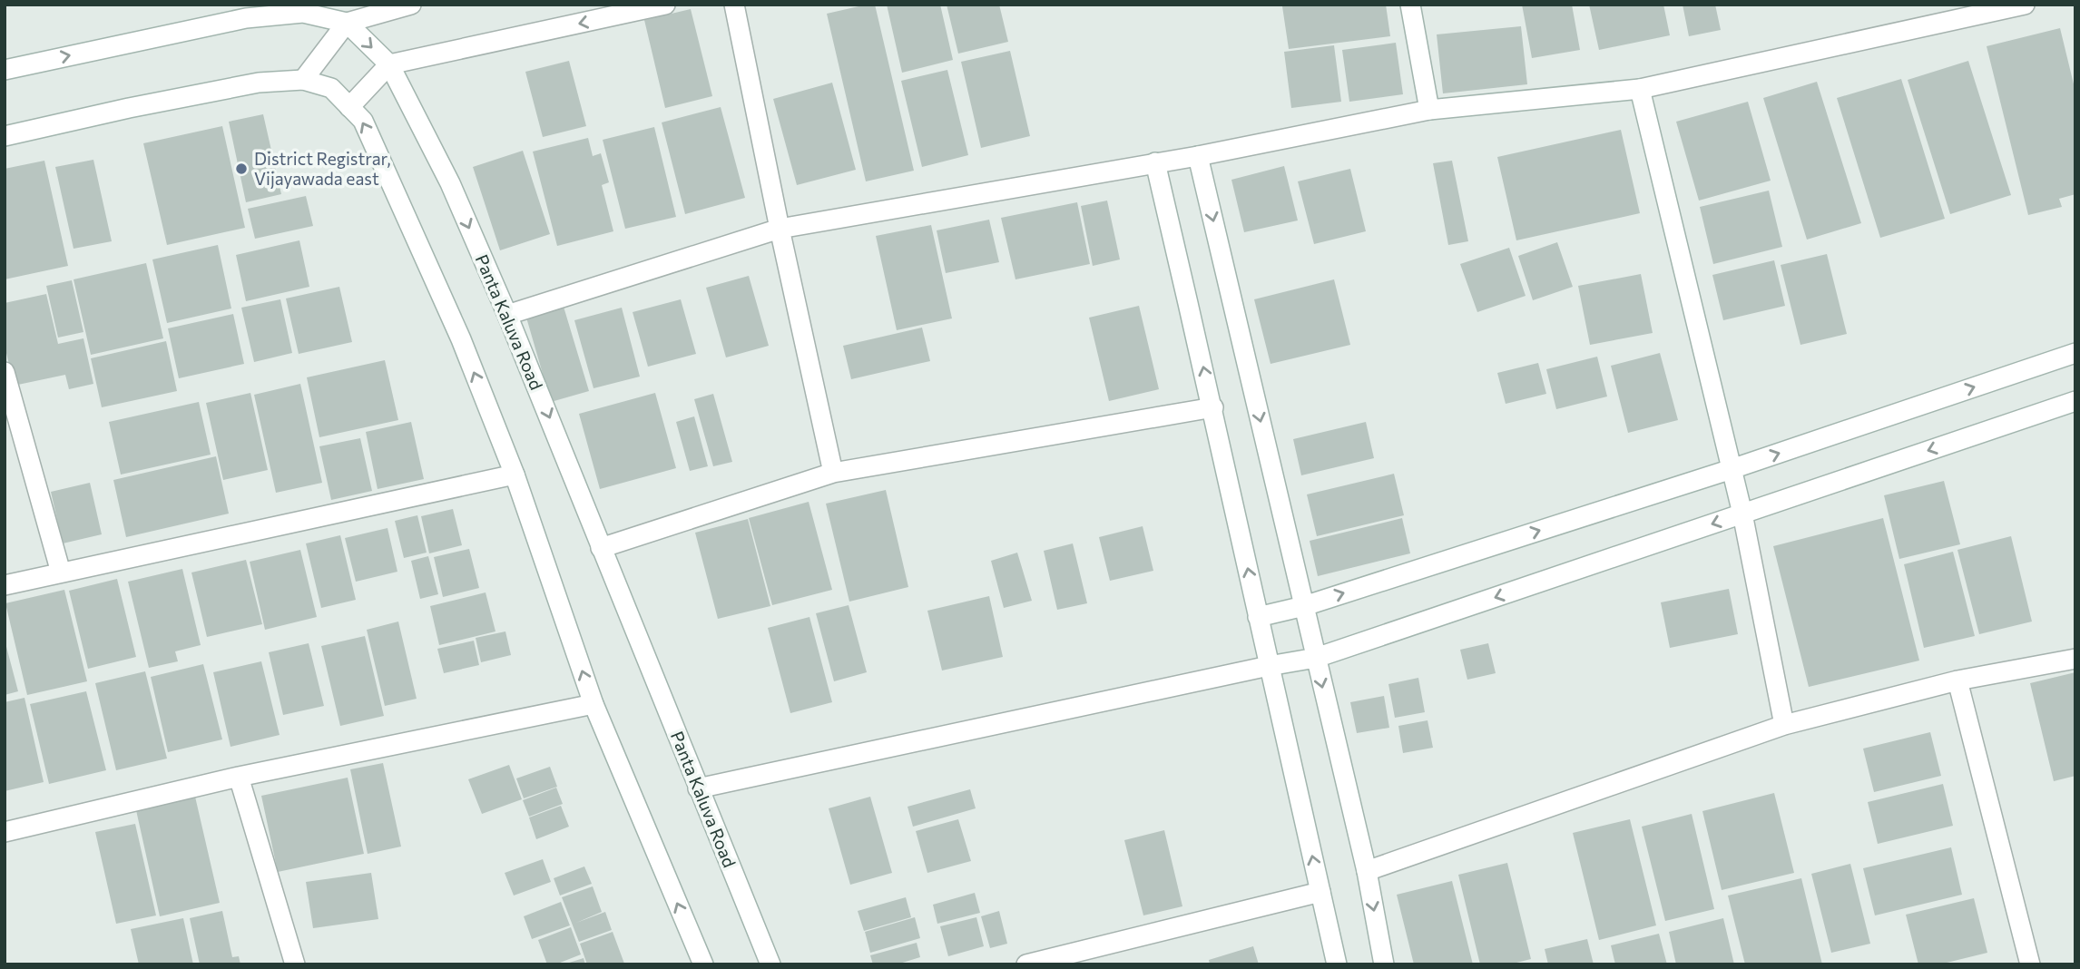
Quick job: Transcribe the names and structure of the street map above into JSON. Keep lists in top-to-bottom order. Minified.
{"streets":{"street":["Panta Kaluva Road"]},"places":["District Registrar, Vijayawada east"]}
